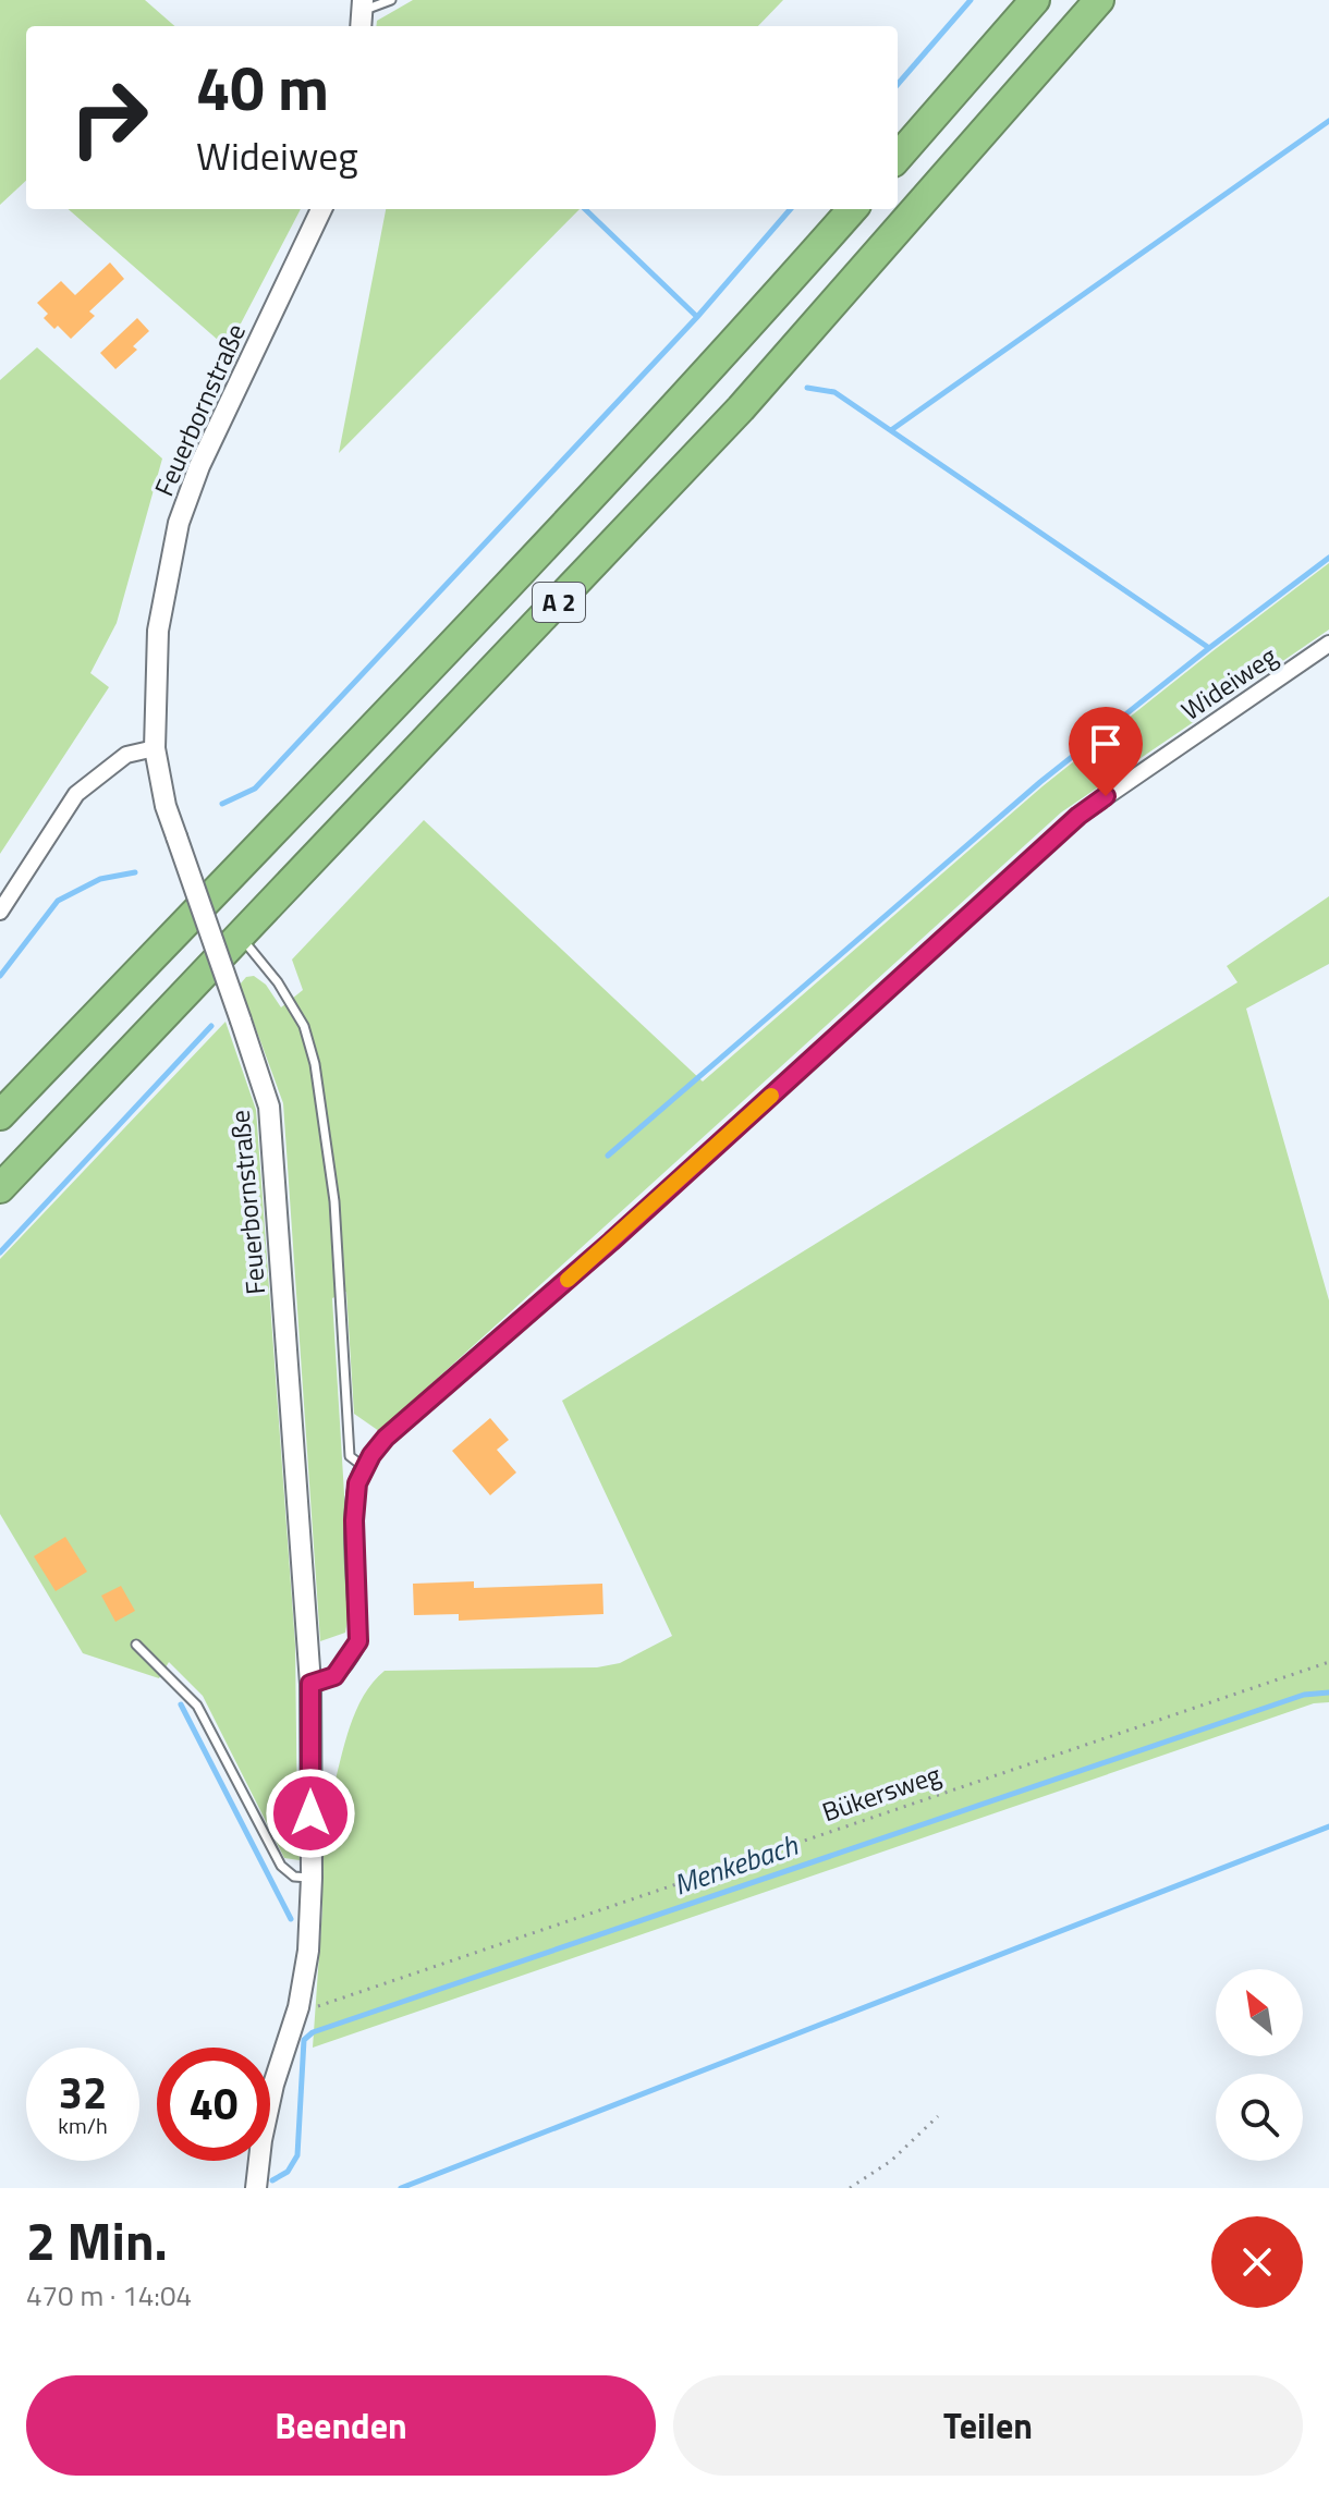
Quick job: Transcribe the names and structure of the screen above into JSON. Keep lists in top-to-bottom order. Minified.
{"streets":{"highway":["A 2"],"street":["Feuerbornstraße","Wideiweg"],"path":["Bükersweg"]},"crossings":[["Feuerbornstraße","Wideiweg"],["Feuerbornstraße","Bükersweg"]],"water":["Menkebach"],"north":"top left","page":{"turn":["40 m","Wideiweg"],"speed":"32 km/h","limit":"40","heading":["2 Min.","470 m · 14:04"],"buttons":["Beenden","Teilen"]}}
